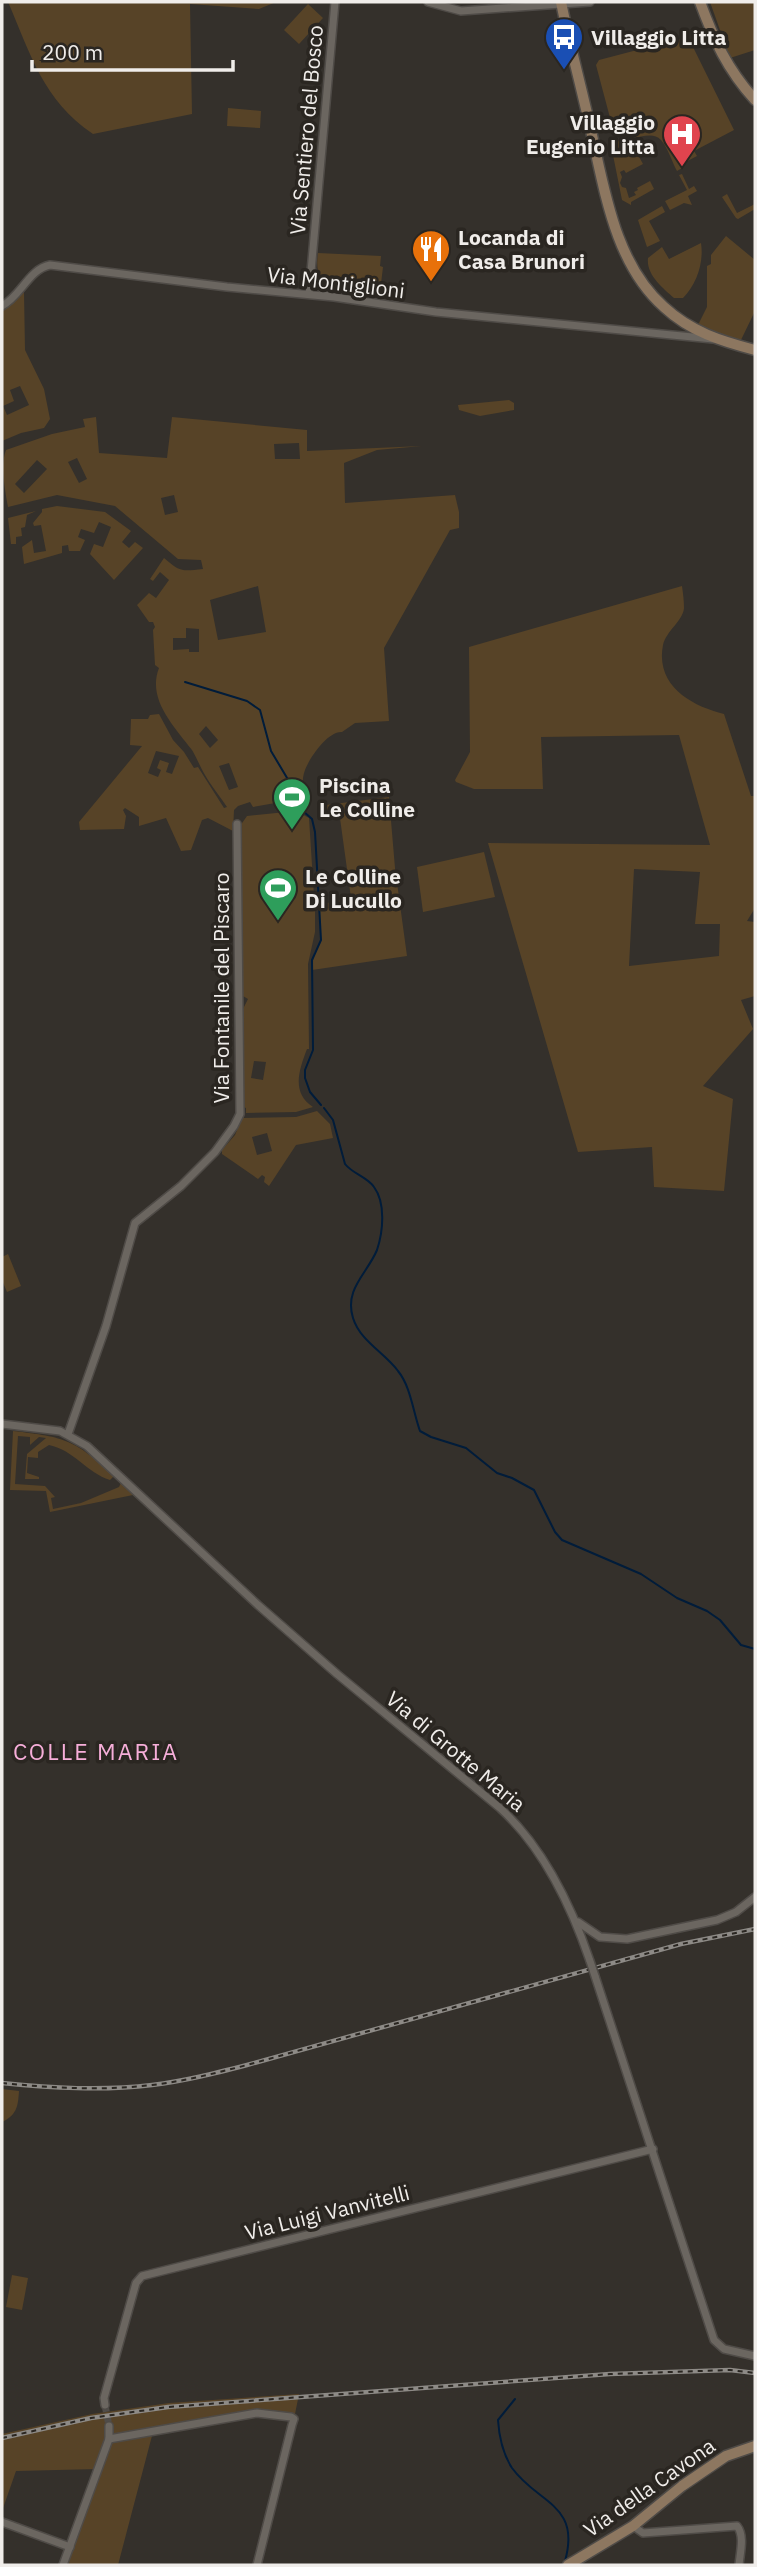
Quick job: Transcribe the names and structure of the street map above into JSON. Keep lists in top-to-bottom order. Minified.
{"streets":{"main road":["Via della Cavona"],"street":["Via Sentiero del Bosco","Via Montiglioni","Via Fontanile del Piscaro","Via di Grotte Maria","Via Luigi Vanvitelli"]},"crossings":[["Via Sentiero del Bosco","Via Montiglioni"],["Via Fontanile del Piscaro","Via di Grotte Maria"],["Via di Grotte Maria","Via Luigi Vanvitelli"]],"districts":["COLLE MARIA"],"places":{"bus stop":["Villaggio Litta"],"hospital":["Villaggio Eugenio Litta"],"restaurant":["Locanda di Casa Brunori"],"sports":["Piscina Le Colline","Le Colline Di Lucullo"]},"scale_bar":"200 m"}
